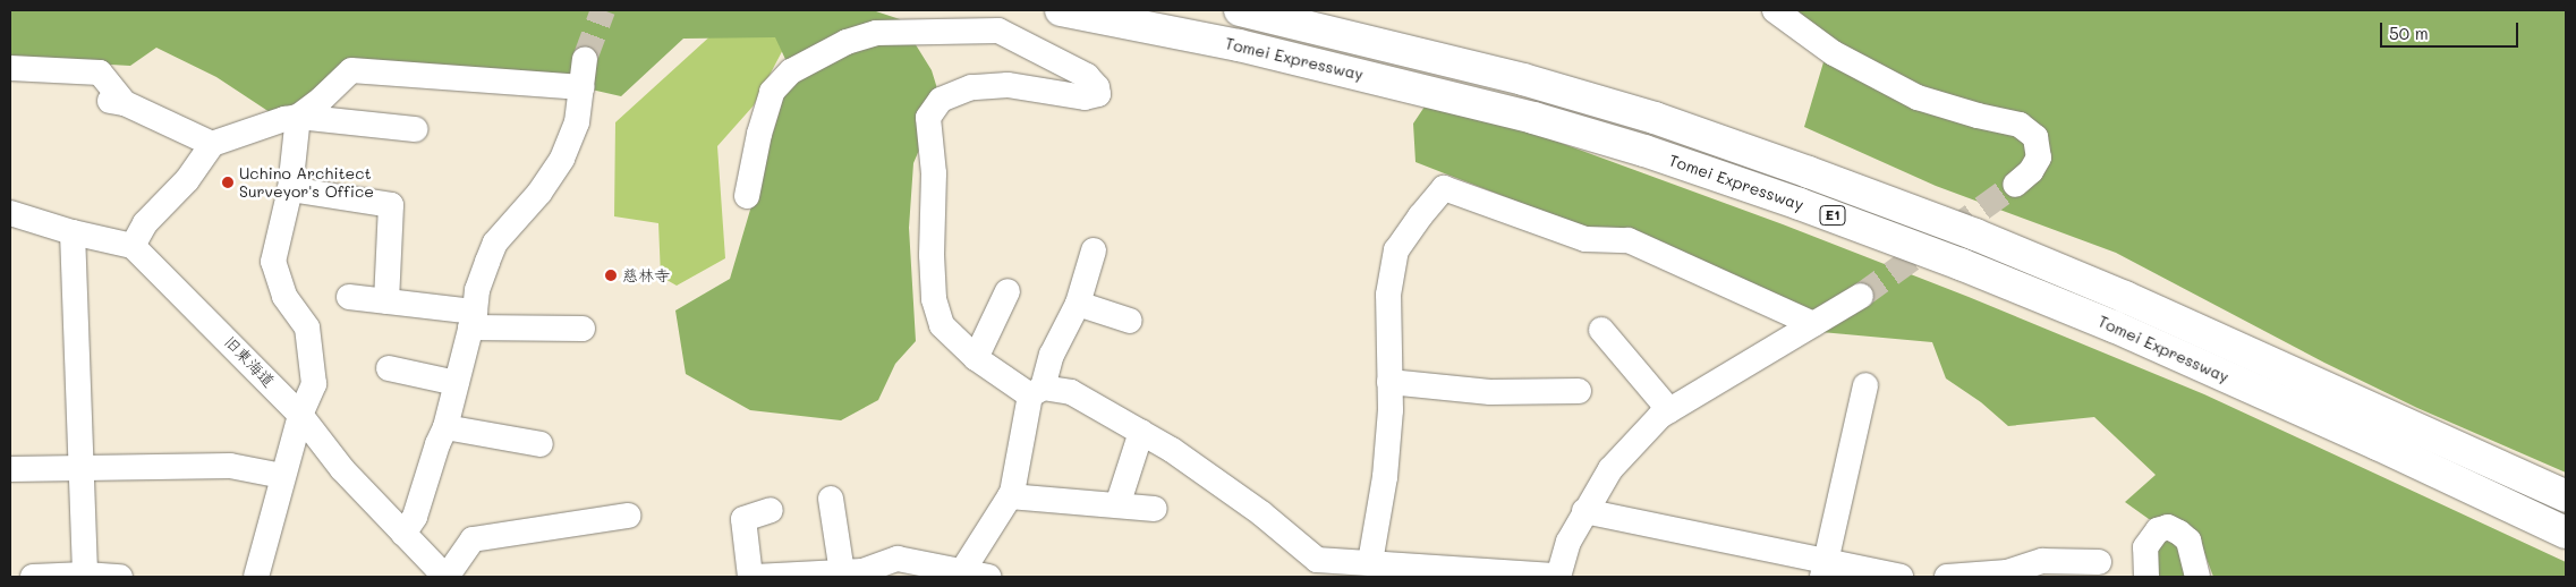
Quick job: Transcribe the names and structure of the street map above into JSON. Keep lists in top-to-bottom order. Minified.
{"streets":{"highway":["Tomei Expressway","E1"],"street":["旧東海道"]},"places":["Uchino Architect Surveyor's Office","慈林寺"],"scale_bar":"50 m"}
